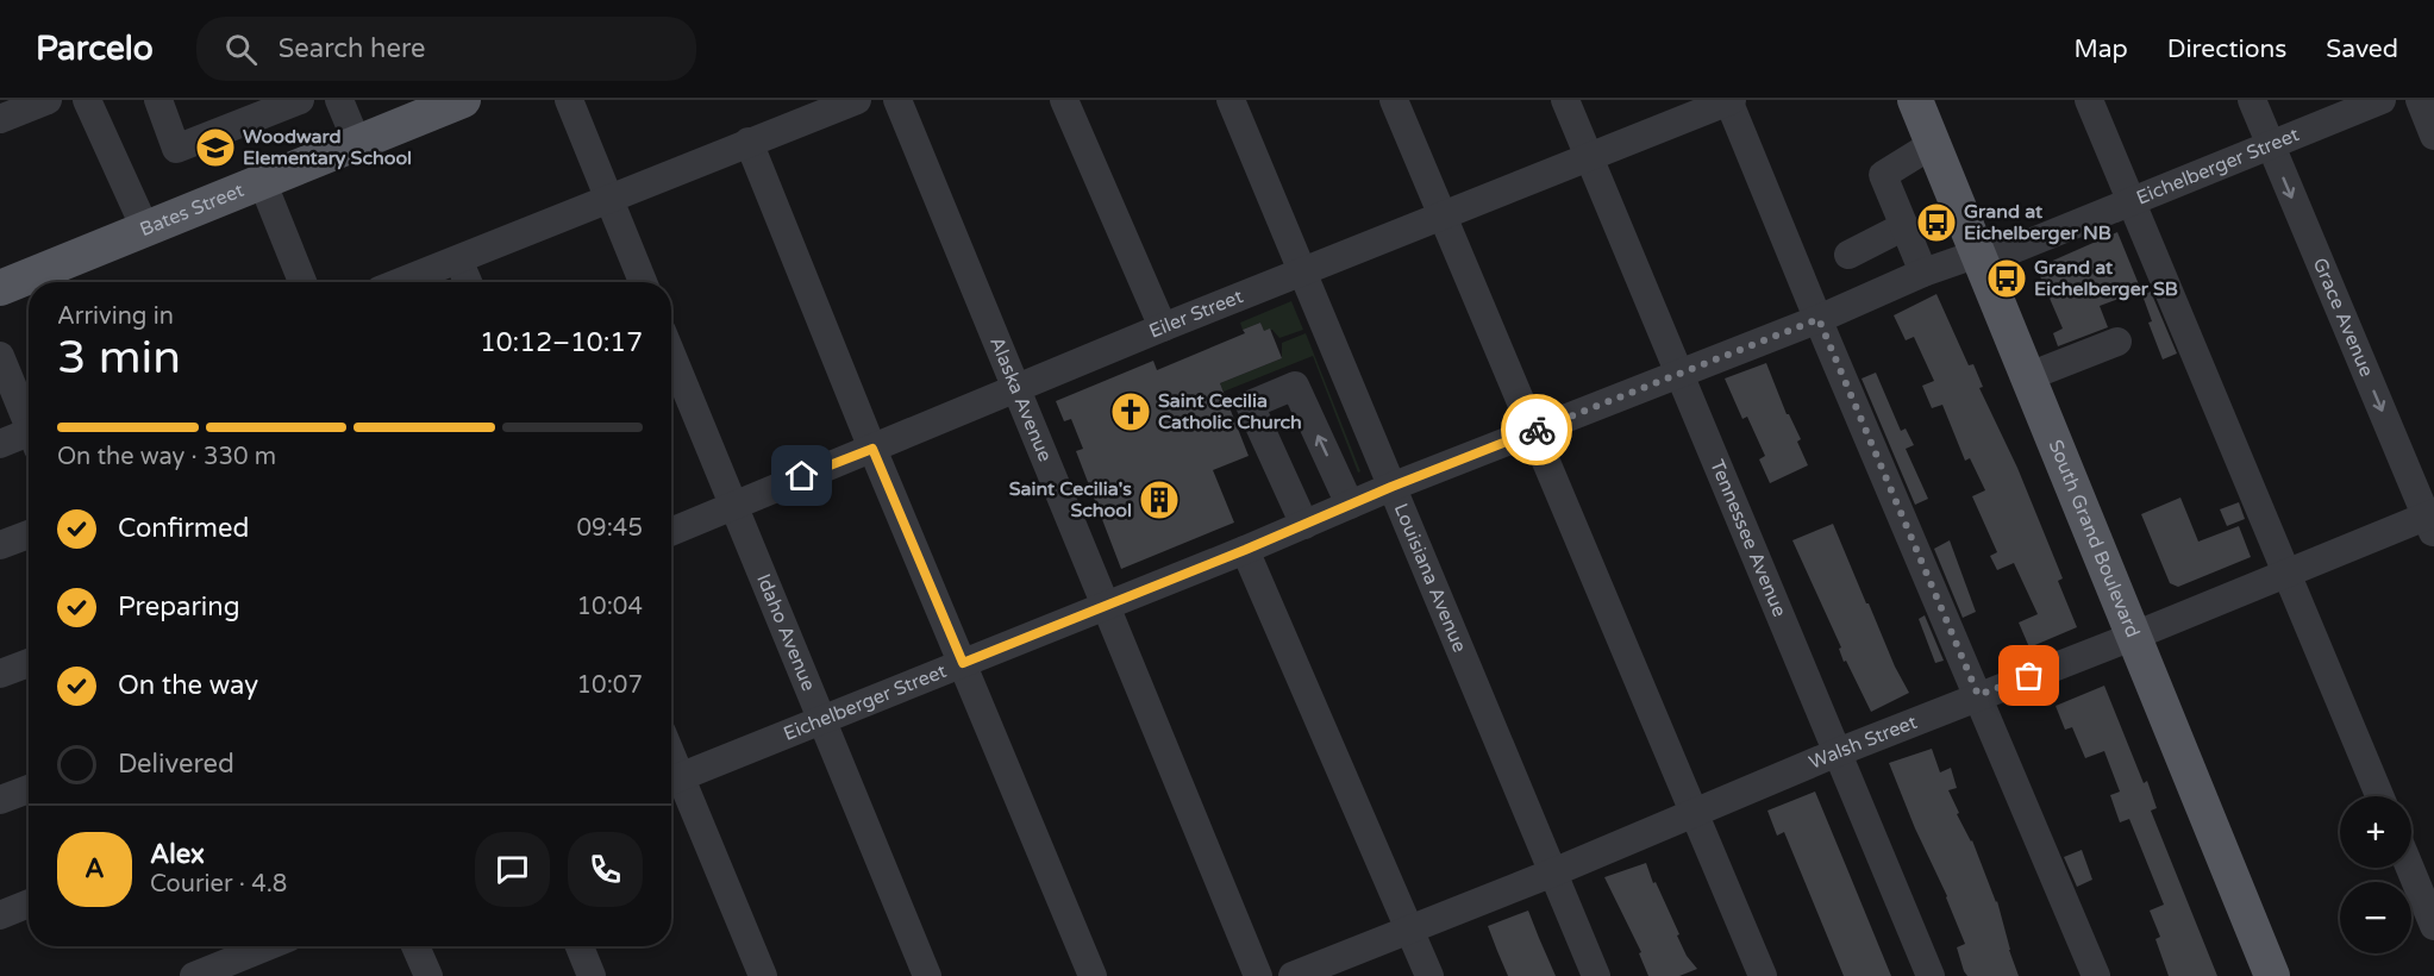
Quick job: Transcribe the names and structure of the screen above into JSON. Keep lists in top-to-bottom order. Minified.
{"streets":{"main road":["Bates Street","South Grand Boulevard"],"street":["Eichelberger Street","Eiler Street","Grace Avenue","Alaska Avenue","Tennessee Avenue","Louisiana Avenue","Idaho Avenue","Walsh Street"]},"crossings":[["Eichelberger Street","Grace Avenue"],["Eichelberger Street","Alaska Avenue"],["Eichelberger Street","Tennessee Avenue"],["Eichelberger Street","South Grand Boulevard"],["Eichelberger Street","Louisiana Avenue"],["Eichelberger Street","Idaho Avenue"],["Eiler Street","Alaska Avenue"],["Eiler Street","Tennessee Avenue"],["Eiler Street","Louisiana Avenue"],["Eiler Street","Idaho Avenue"],["Grace Avenue","Walsh Street"],["Tennessee Avenue","Walsh Street"],["South Grand Boulevard","Walsh Street"],["Louisiana Avenue","Walsh Street"]],"places":{"school or university":["Woodward Elementary School"],"bus stop":["Grand at Eichelberger NB","Grand at Eichelberger SB"],"church":["Saint Cecilia Catholic Church"],"building":["Saint Cecilia's School"]},"page":{"header":"Parcelo","search":"Search here","nav":["Map","Directions","Saved"],"heading":["3 min","Arriving in","10:12–10:17"],"panel":["Alex","Courier · 4.8"],"bar":"On the way · 330 m","list":[["Confirmed","09:45"],["Preparing","10:04"],["On the way","10:07"],"Delivered"],"map_buttons":["+","−"],"round":"A"}}
